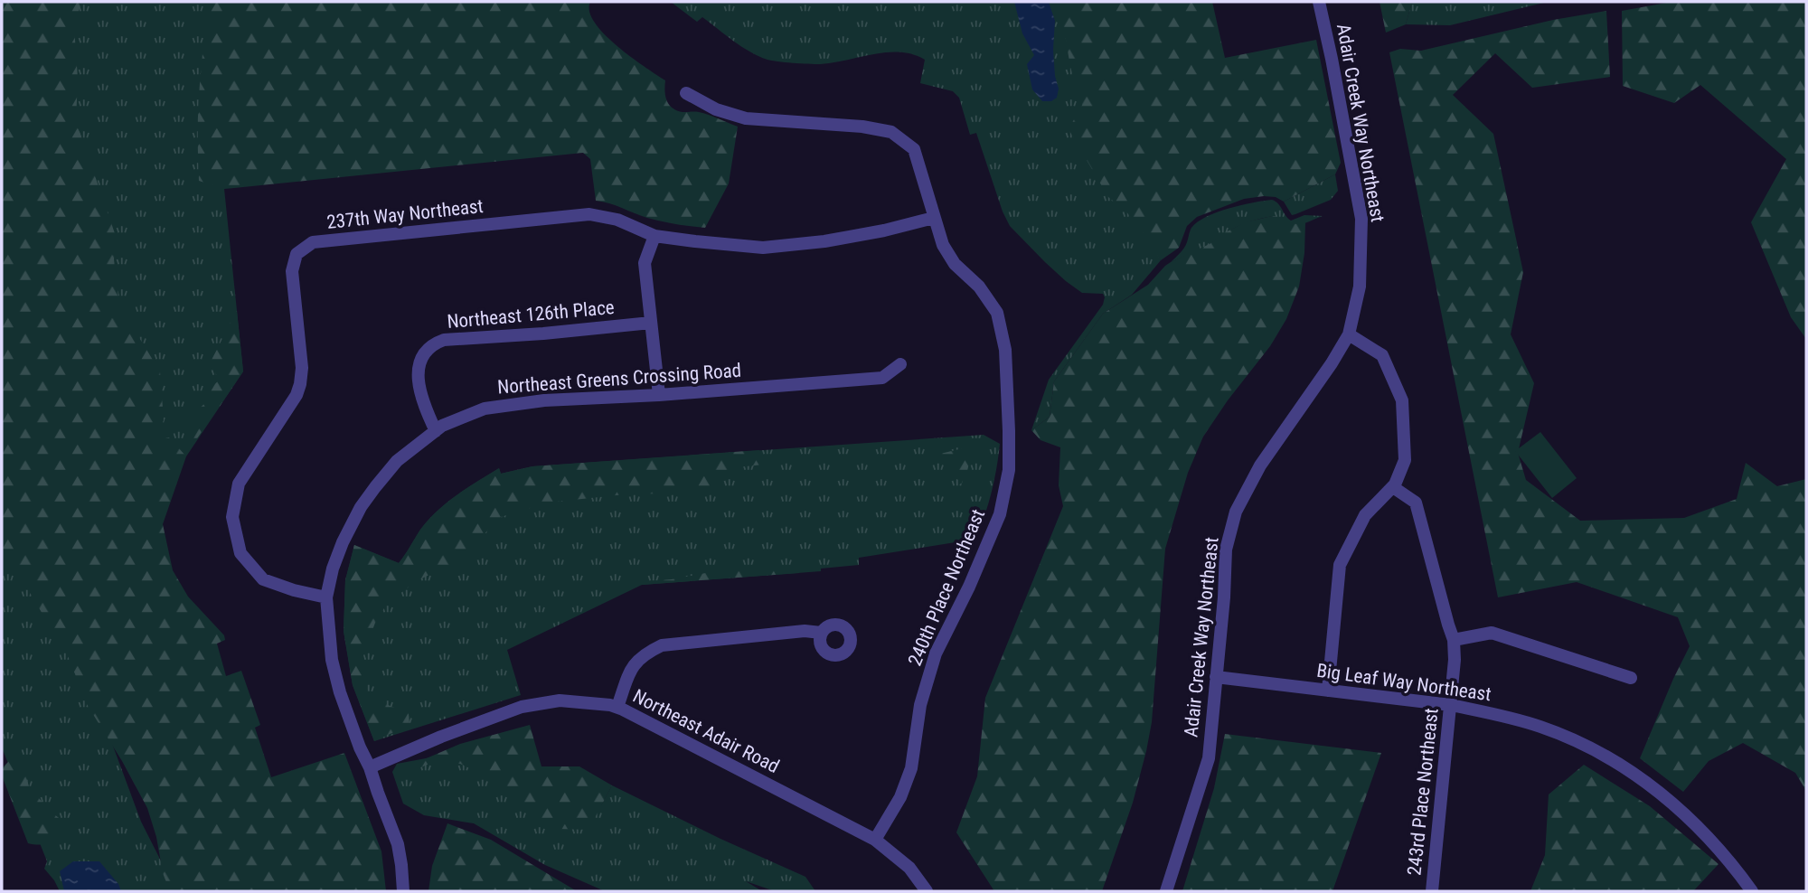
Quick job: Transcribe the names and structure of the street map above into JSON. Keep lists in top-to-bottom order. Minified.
{"streets":{"street":["Adair Creek Way Northeast","237th Way Northeast","Northeast 126th Place","Northeast Greens Crossing Road","240th Place Northeast","Big Leaf Way Northeast","Northeast Adair Road","243rd Place Northeast"]},"crossings":[["Adair Creek Way Northeast","Big Leaf Way Northeast"],["237th Way Northeast","Northeast Greens Crossing Road"],["237th Way Northeast","240th Place Northeast"],["Northeast 126th Place","Northeast Greens Crossing Road"],["Northeast Greens Crossing Road","Northeast Adair Road"],["240th Place Northeast","Northeast Adair Road"],["Big Leaf Way Northeast","243rd Place Northeast"]]}
